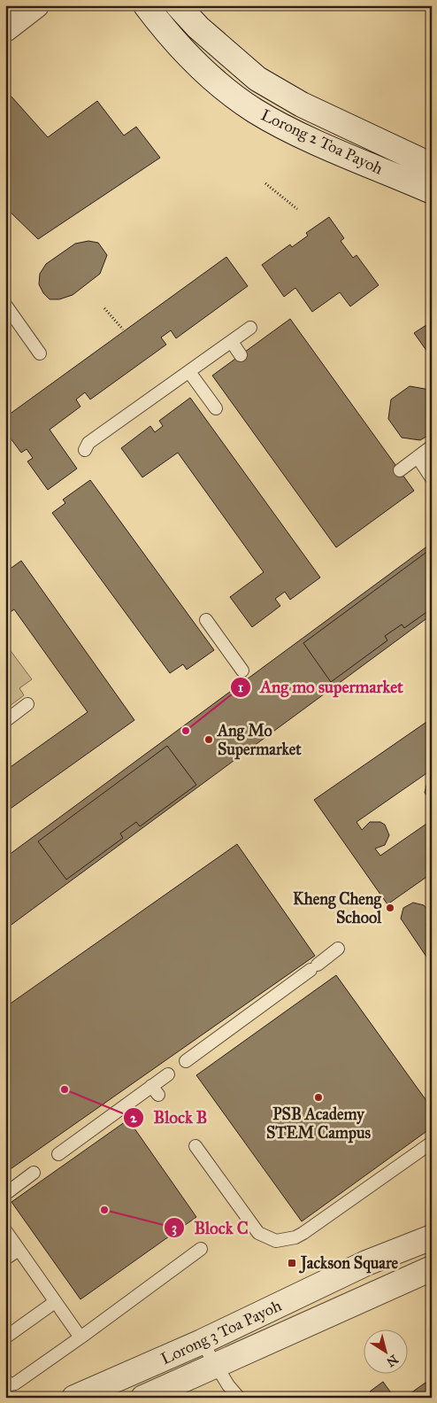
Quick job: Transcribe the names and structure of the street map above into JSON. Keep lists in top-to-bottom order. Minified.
{"streets":{"street":["Lorong 2 Toa Payoh","Lorong 3 Toa Payoh"]},"places":{"other":["Ang mo supermarket","Ang Mo Supermarket","Kheng Cheng School","Block B","PSB Academy STEM Campus","Block C"],"transit":["Jackson Square"]},"north":"bottom right"}
